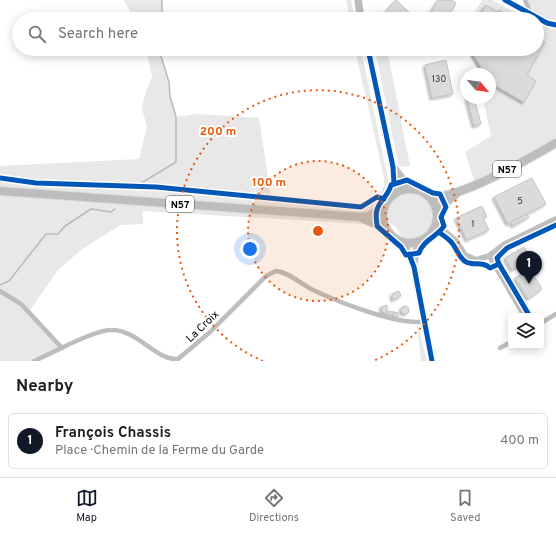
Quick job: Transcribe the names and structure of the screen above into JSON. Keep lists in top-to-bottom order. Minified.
{"streets":{"highway":["N57"],"street":["La Croix"]},"house_numbers":["130","5","1"],"north":"bottom right","page":{"search":"Search here","pins":"1","heading":"Nearby","list":[{"mark":"1","name":"François Chassis","note":"Place · Chemin de la Ferme du Garde","value":"400 m"}],"nav":["Map","Directions","Saved"]},"rings":["200 m","100 m"]}
